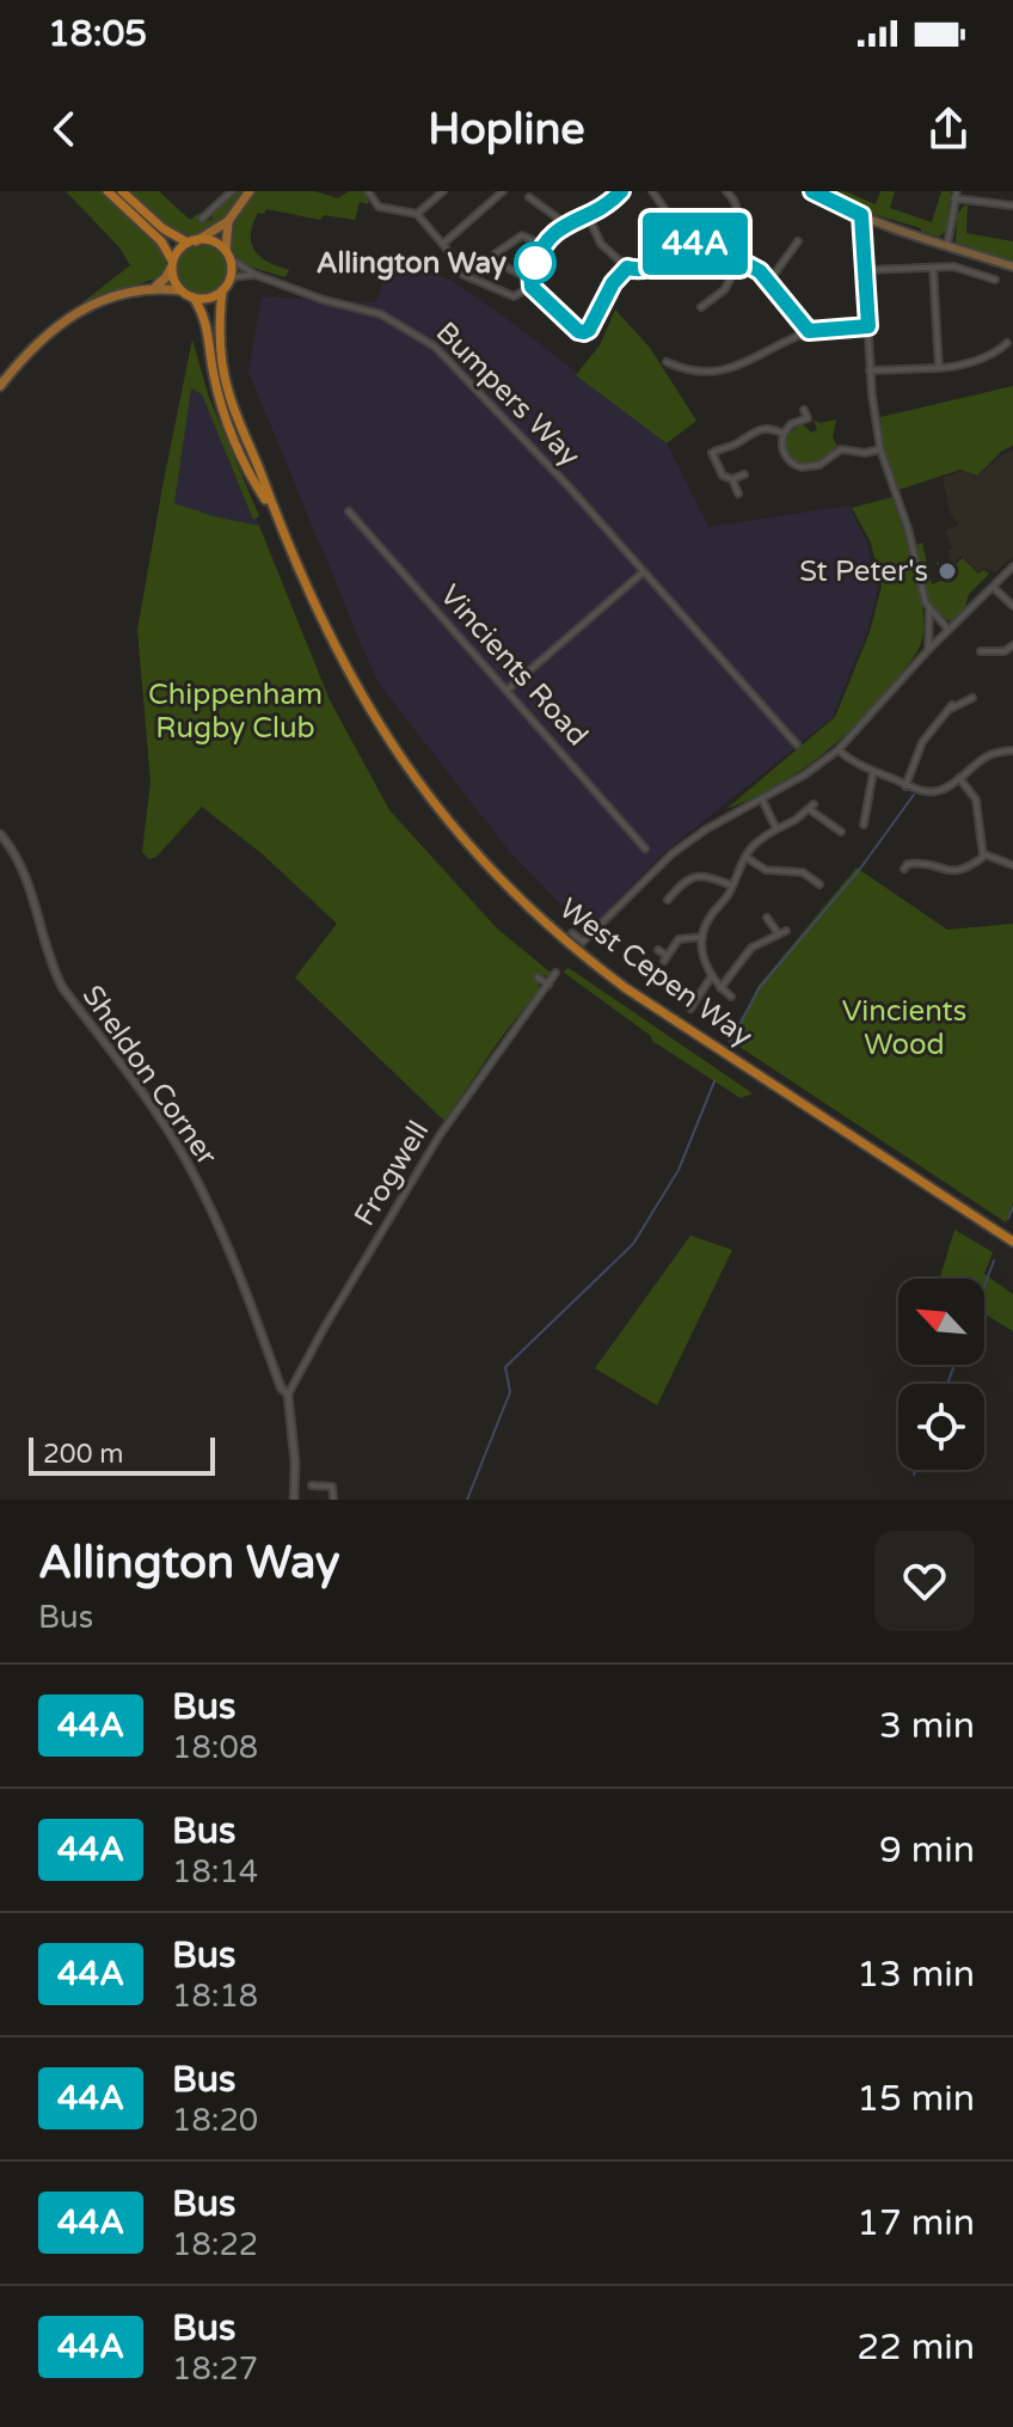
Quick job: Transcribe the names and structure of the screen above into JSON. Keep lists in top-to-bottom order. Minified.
{"streets":{"highway":["West Cepen Way"],"street":["Bumpers Way","Vincients Road","Sheldon Corner","Frogwell"]},"crossings":[["Bumpers Way","West Cepen Way"],["Sheldon Corner","Frogwell"]],"parks":["Chippenham Rugby Club","Vincients Wood"],"places":["Allington Way","St Peter's"],"lines":["bus line 44A"],"scale_bar":"200 m","north":"top left","page":{"status":"18:05","header":"Hopline","on_map":"44A","scale":"200 m","heading":["Allington Way","Bus"],"list":[{"mark":"44A","name":"Bus","note":"18:08","value":"3 min"},{"mark":"44A","name":"Bus","note":"18:14","value":"9 min"},{"mark":"44A","name":"Bus","note":"18:18","value":"13 min"},{"mark":"44A","name":"Bus","note":"18:20","value":"15 min"},{"mark":"44A","name":"Bus","note":"18:22","value":"17 min"},{"mark":"44A","name":"Bus","note":"18:27","value":"22 min"}]}}
